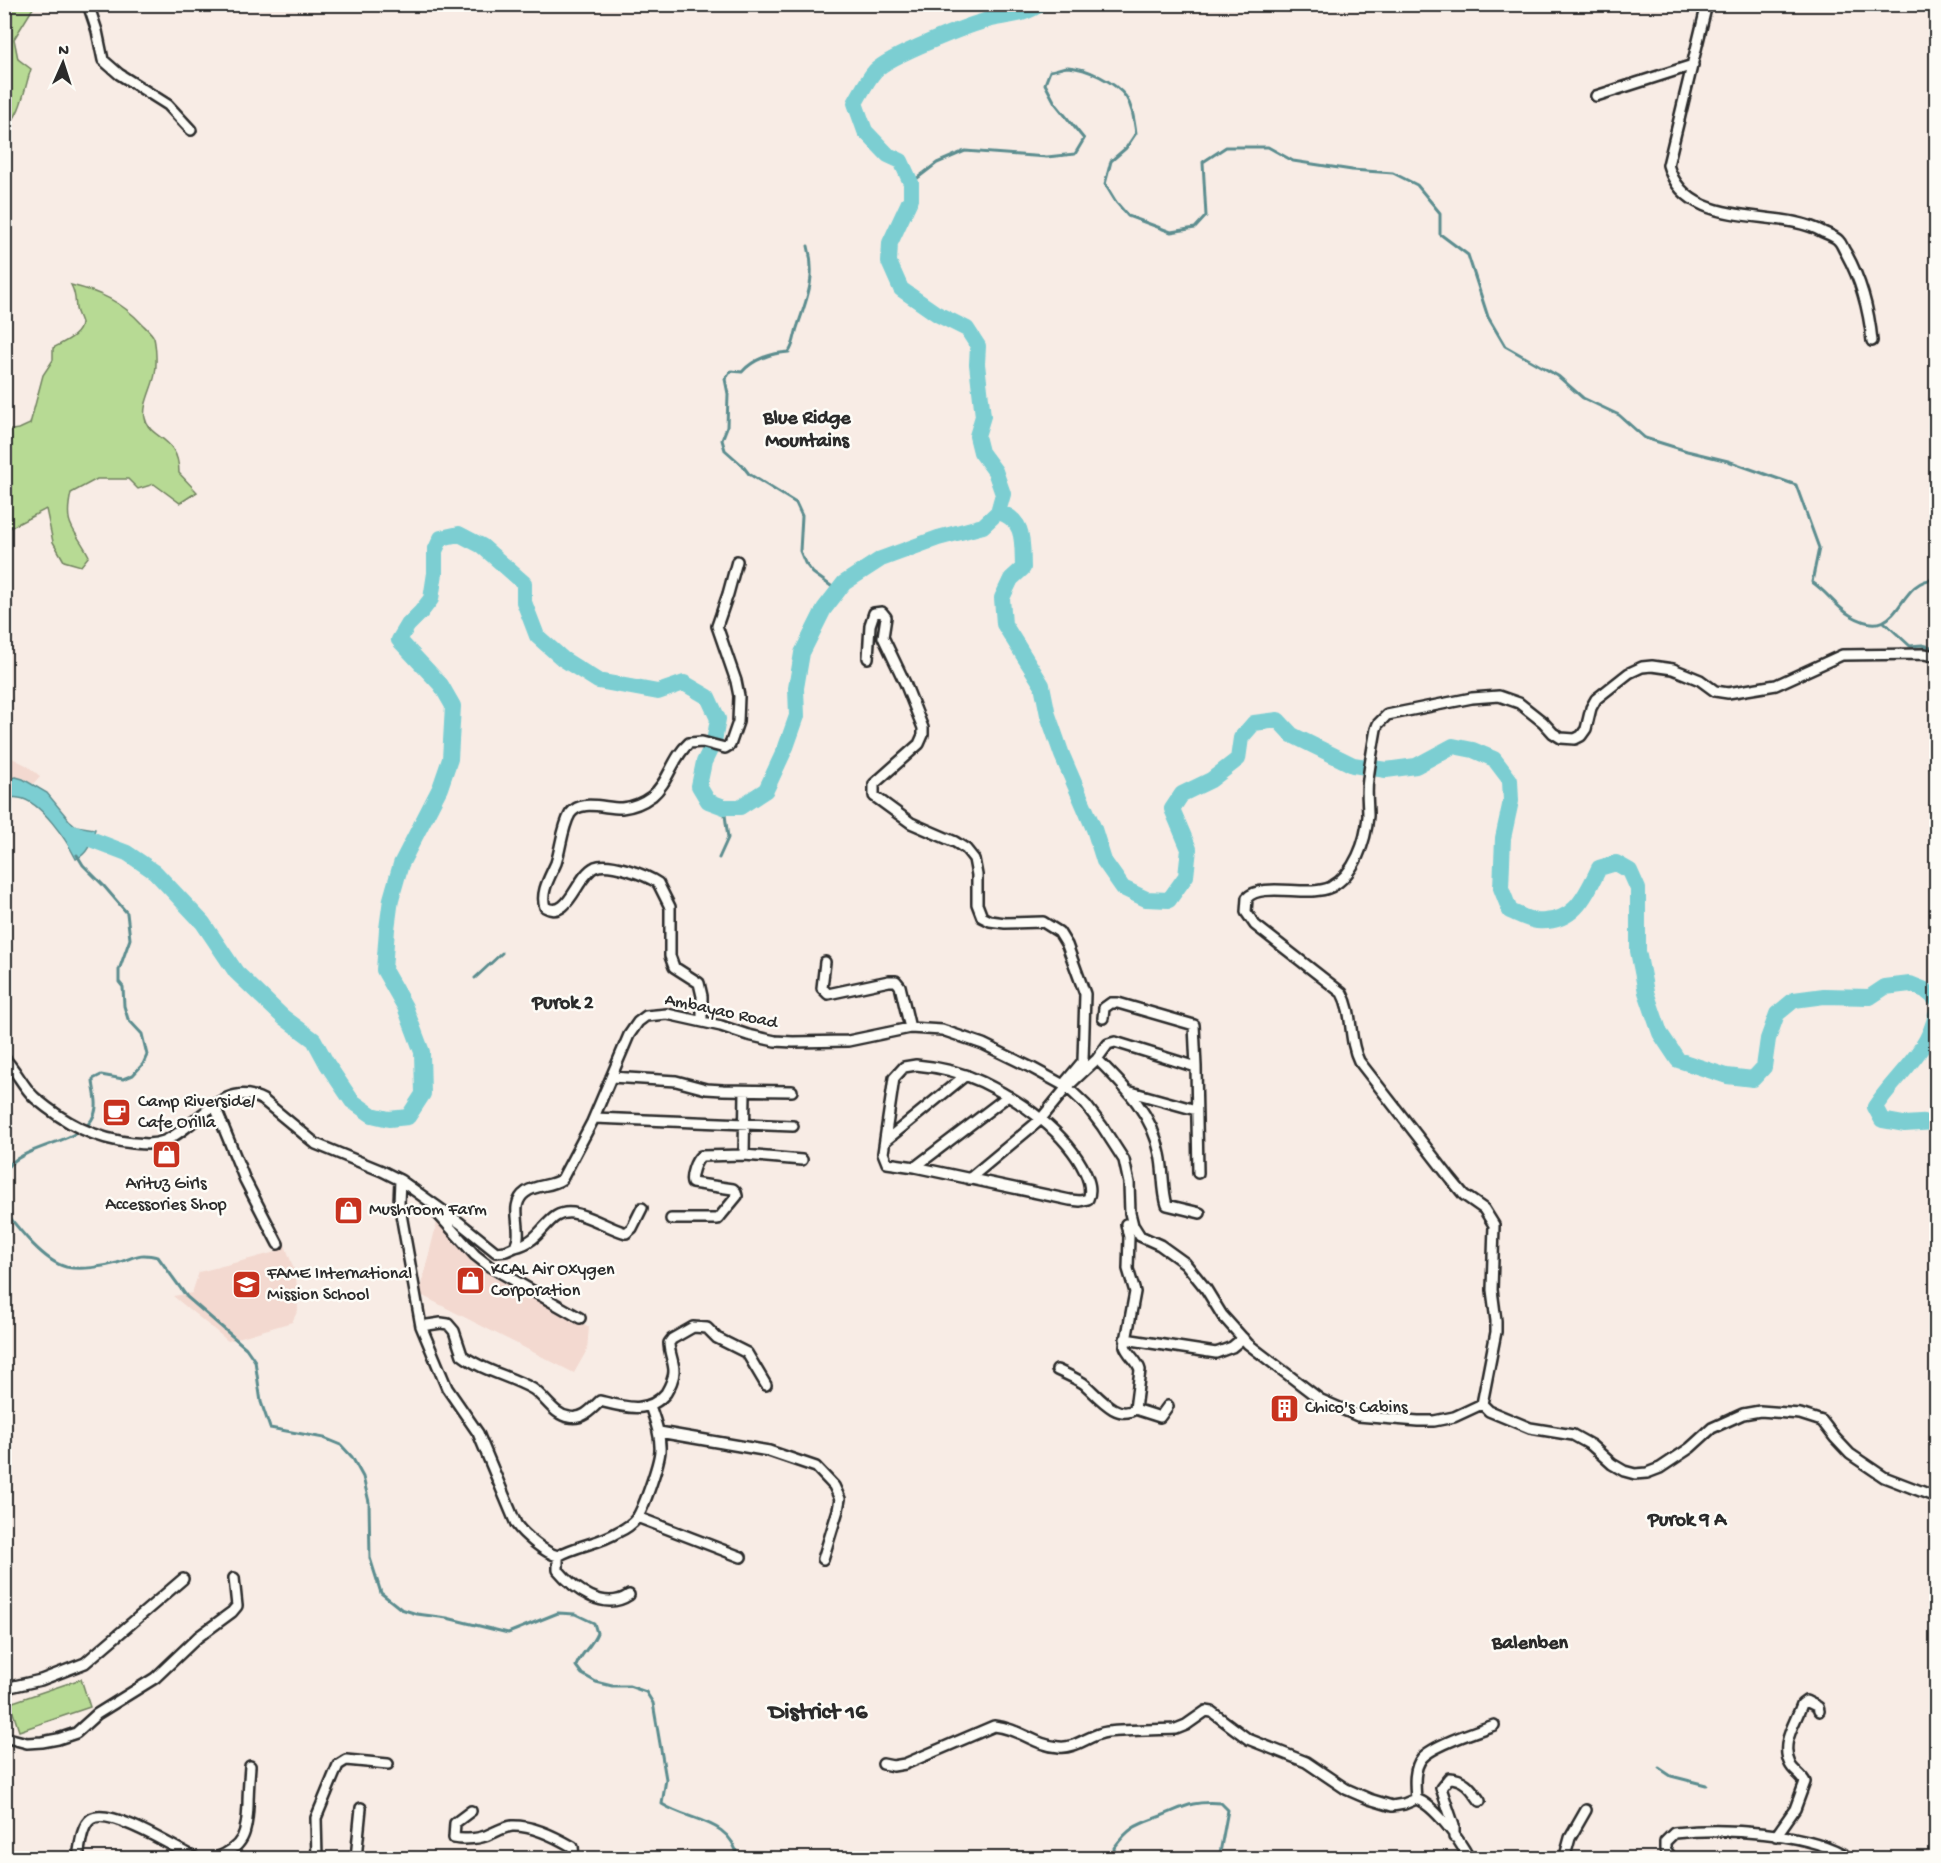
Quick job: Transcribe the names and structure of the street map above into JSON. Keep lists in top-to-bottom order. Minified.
{"streets":{"street":["Ambayao Road"]},"districts":["Blue Ridge Mountains","Purok 2","Purok 9 A","Balenben","District 16"],"places":{"cafe":["Camp Riverside/ Cafe Orilla"],"shop":["Arituz Girls Accessories Shop","Mushroom Farm","KCAL Air Oxygen Corporation"],"school or university":["FAME International Mission School"],"building":["Chico's Cabins"]},"north":"top"}
